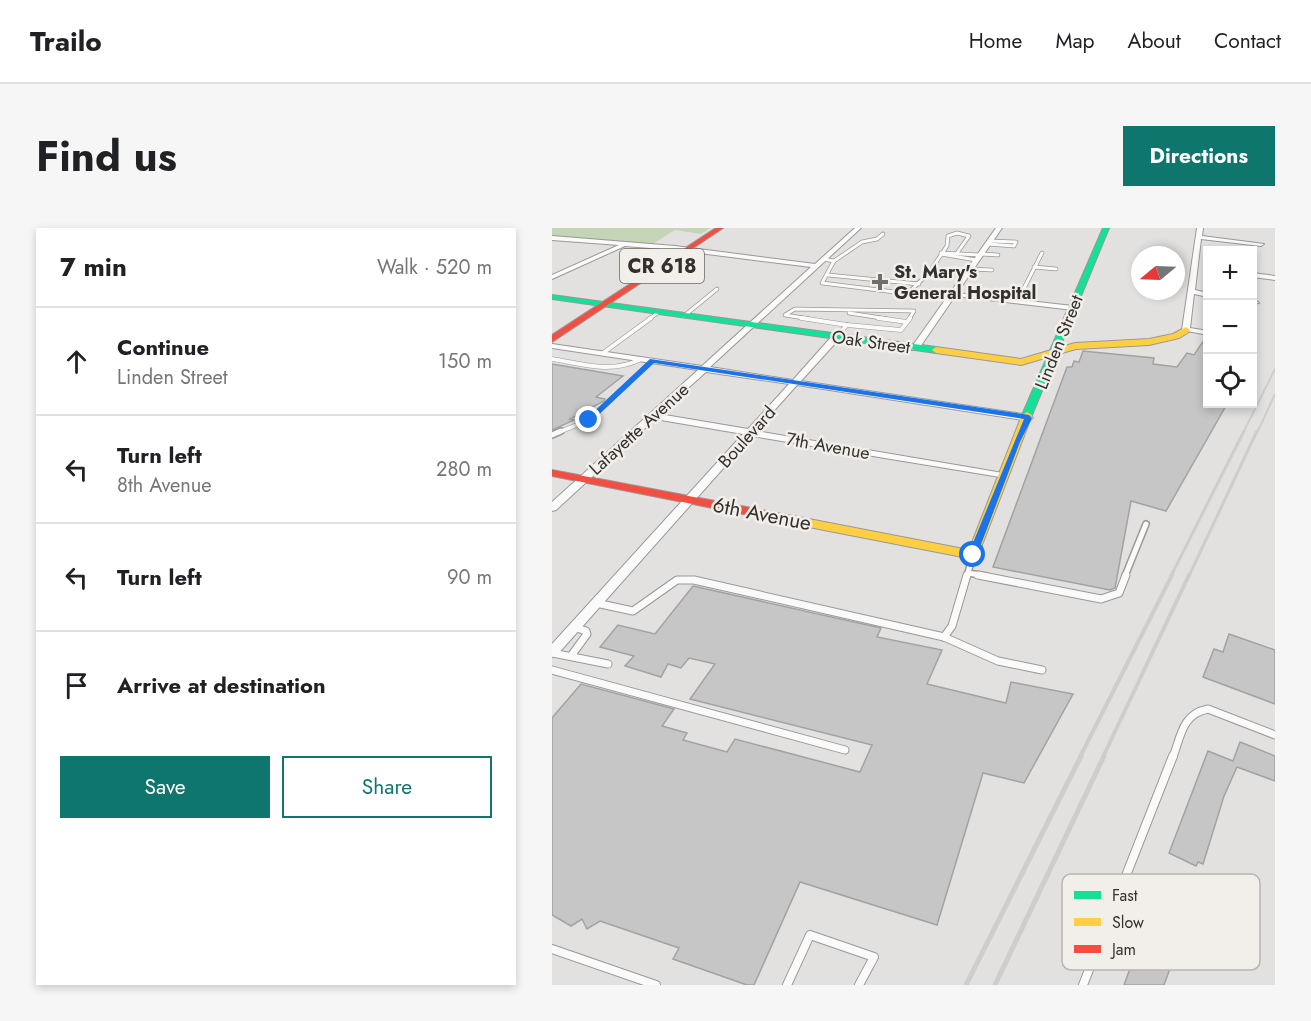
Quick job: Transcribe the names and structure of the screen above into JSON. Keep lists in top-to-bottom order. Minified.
{"streets":{"street":["CR 618","Oak Street","Linden Street","Lafayette Avenue","Boulevard","7th Avenue","6th Avenue"]},"crossings":[["CR 618","Oak Street"],["Oak Street","Linden Street"],["Oak Street","Lafayette Avenue"],["Oak Street","Boulevard"],["Linden Street","7th Avenue"],["Linden Street","6th Avenue"],["Lafayette Avenue","7th Avenue"],["Lafayette Avenue","6th Avenue"],["Boulevard","7th Avenue"],["Boulevard","6th Avenue"]],"places":{"health":["St. Mary's General Hospital"]},"legend":["Fast","Slow","Jam"],"north":"left","page":{"header":"Trailo","nav":["Home","Map","About","Contact"],"title":"Find us","buttons":["Directions",["Save","Share"]],"heading":["7 min","Walk · 520 m"],"map_buttons":["+","−"],"list":[["Continue","Linden Street","150 m"],["Turn left","8th Avenue","280 m"],["Turn left","90 m"],"Arrive at destination"]}}
